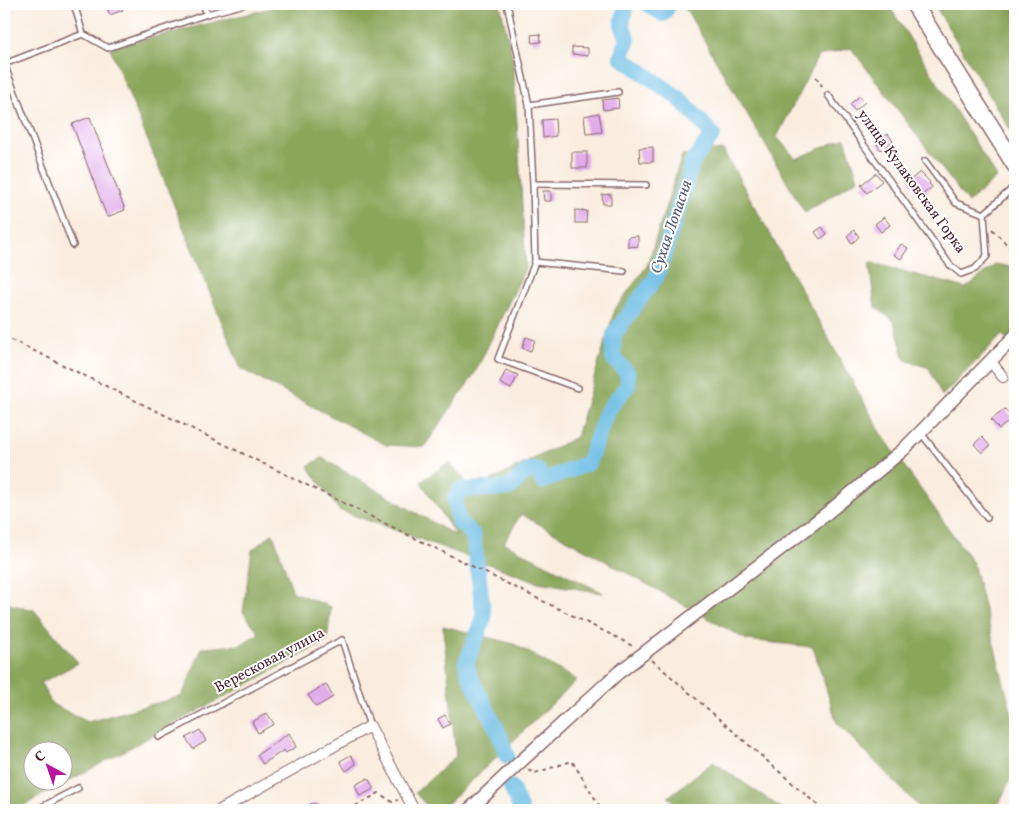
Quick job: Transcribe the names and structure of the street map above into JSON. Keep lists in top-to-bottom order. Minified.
{"streets":{"street":["Вересковая улица"],"lane":["улица Кулаковская Горка"]},"water":["Сухая Лопасня"],"north":"top left"}
